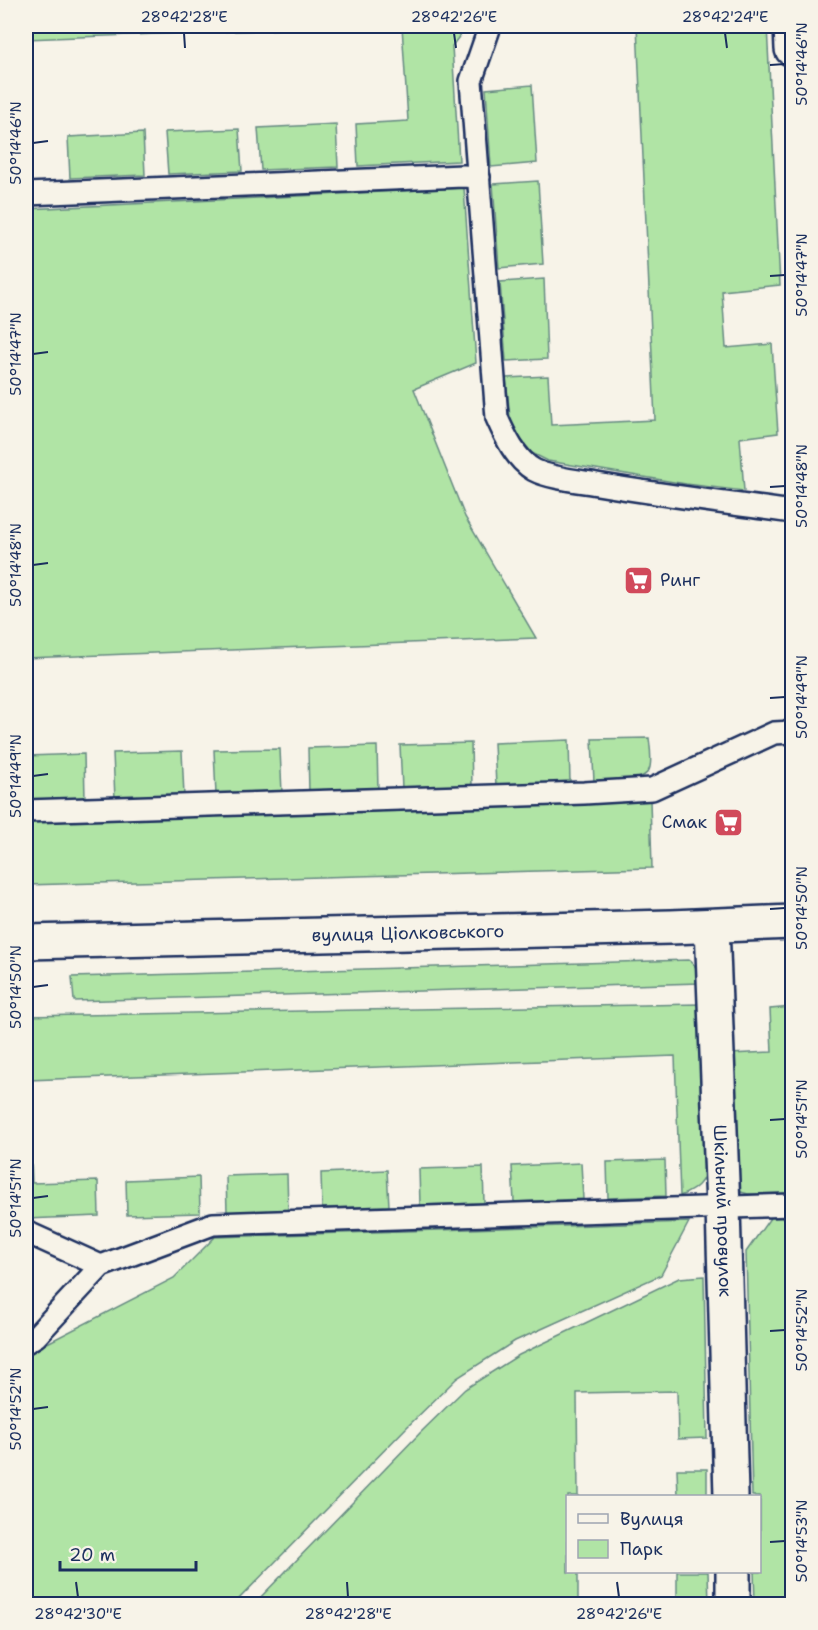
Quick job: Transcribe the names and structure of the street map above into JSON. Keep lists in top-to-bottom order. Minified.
{"streets":{"street":["вулиця Ціолковського","Шкільний провулок"]},"crossings":[["вулиця Ціолковського","Шкільний провулок"]],"places":{"supermarket":["Ринг","Смак"]},"legend":["Вулиця","Парк"],"scale_bar":"20 m","coordinates":["28°42'28\"E","28°42'26\"E","28°42'24\"E","50°14'46\"N","50°14'47\"N","50°14'48\"N","50°14'49\"N","50°14'50\"N","50°14'51\"N","50°14'52\"N","50°14'53\"N","28°42'30\"E"]}
